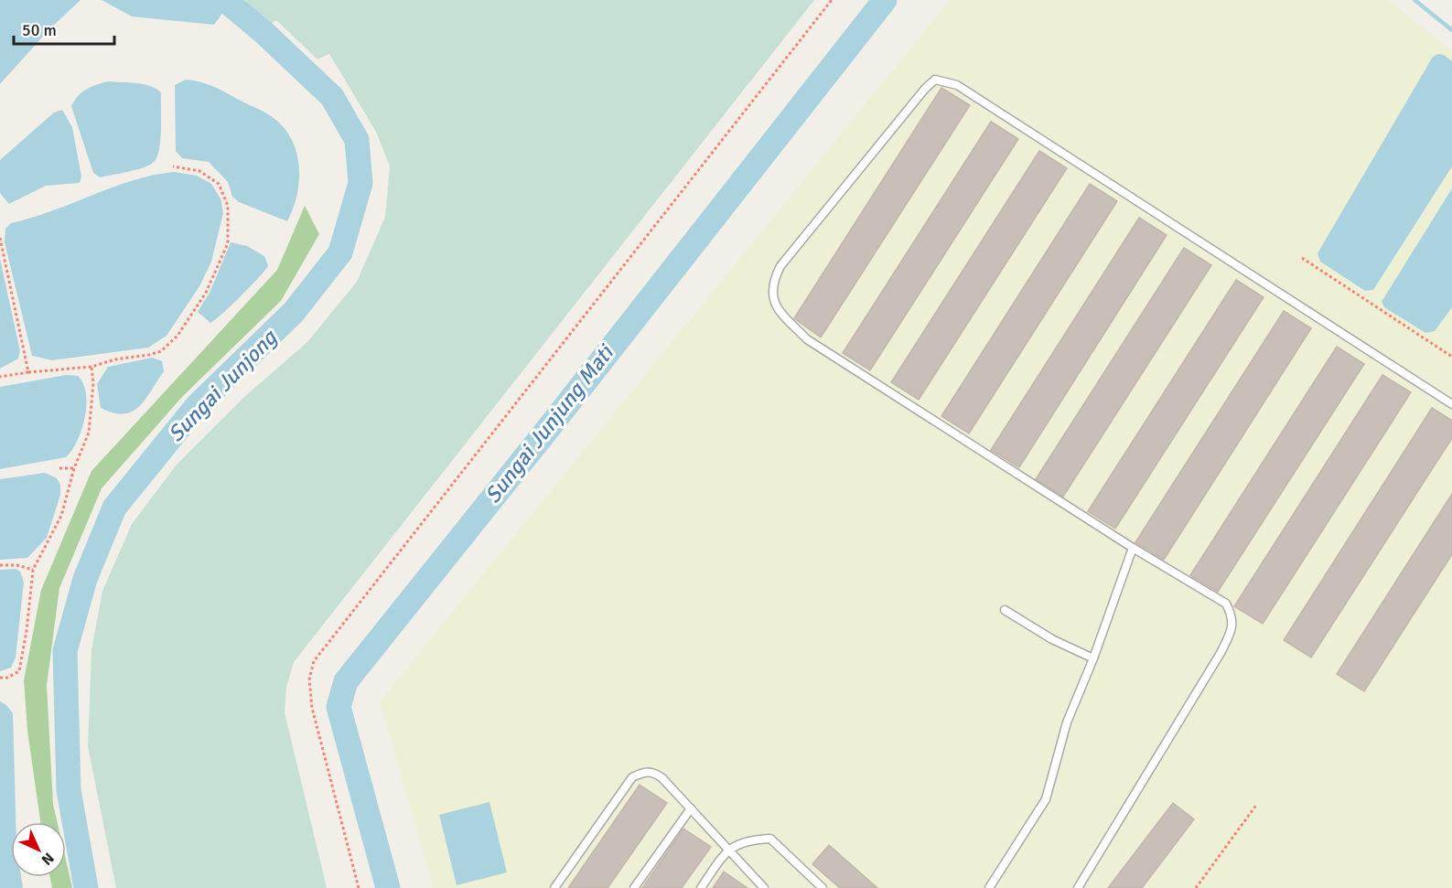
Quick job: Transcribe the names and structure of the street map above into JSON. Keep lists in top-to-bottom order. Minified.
{"water":["Sungai Junjong","Sungai Junjung Mati"],"scale_bar":"50 m","north":"bottom right"}
